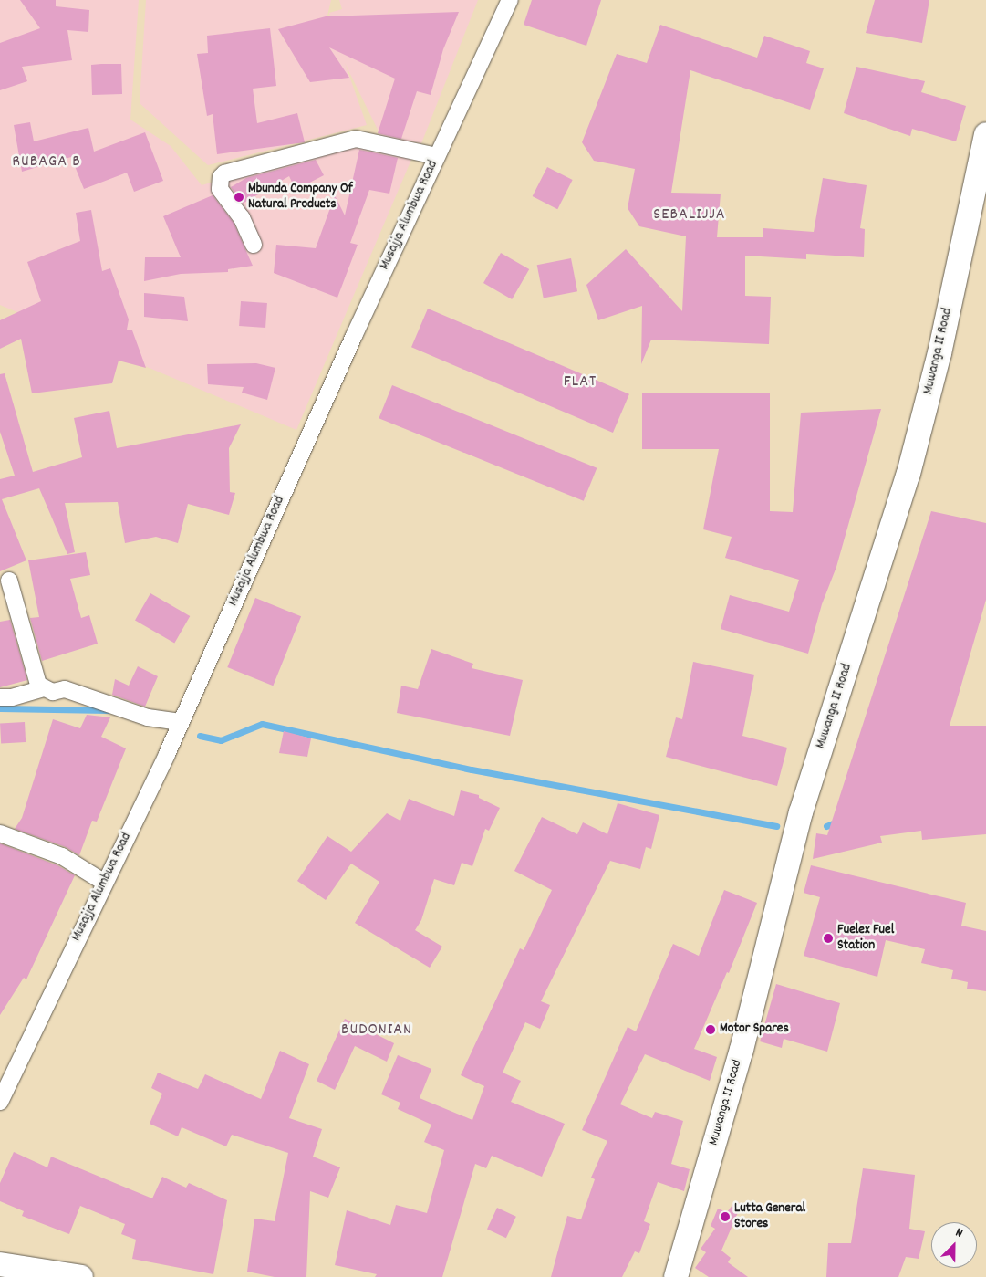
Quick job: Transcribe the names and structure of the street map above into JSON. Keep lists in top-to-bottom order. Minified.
{"streets":{"street":["Musajja Alumbwa Road","Muwanga II Road"]},"districts":["RUBAGA B","SEBALIJJA","FLAT","BUDONIAN"],"places":["Mbunda Company Of Natural Products","Fuelex Fuel Station","Motor Spares","Lutta General Stores"],"north":"top right"}
